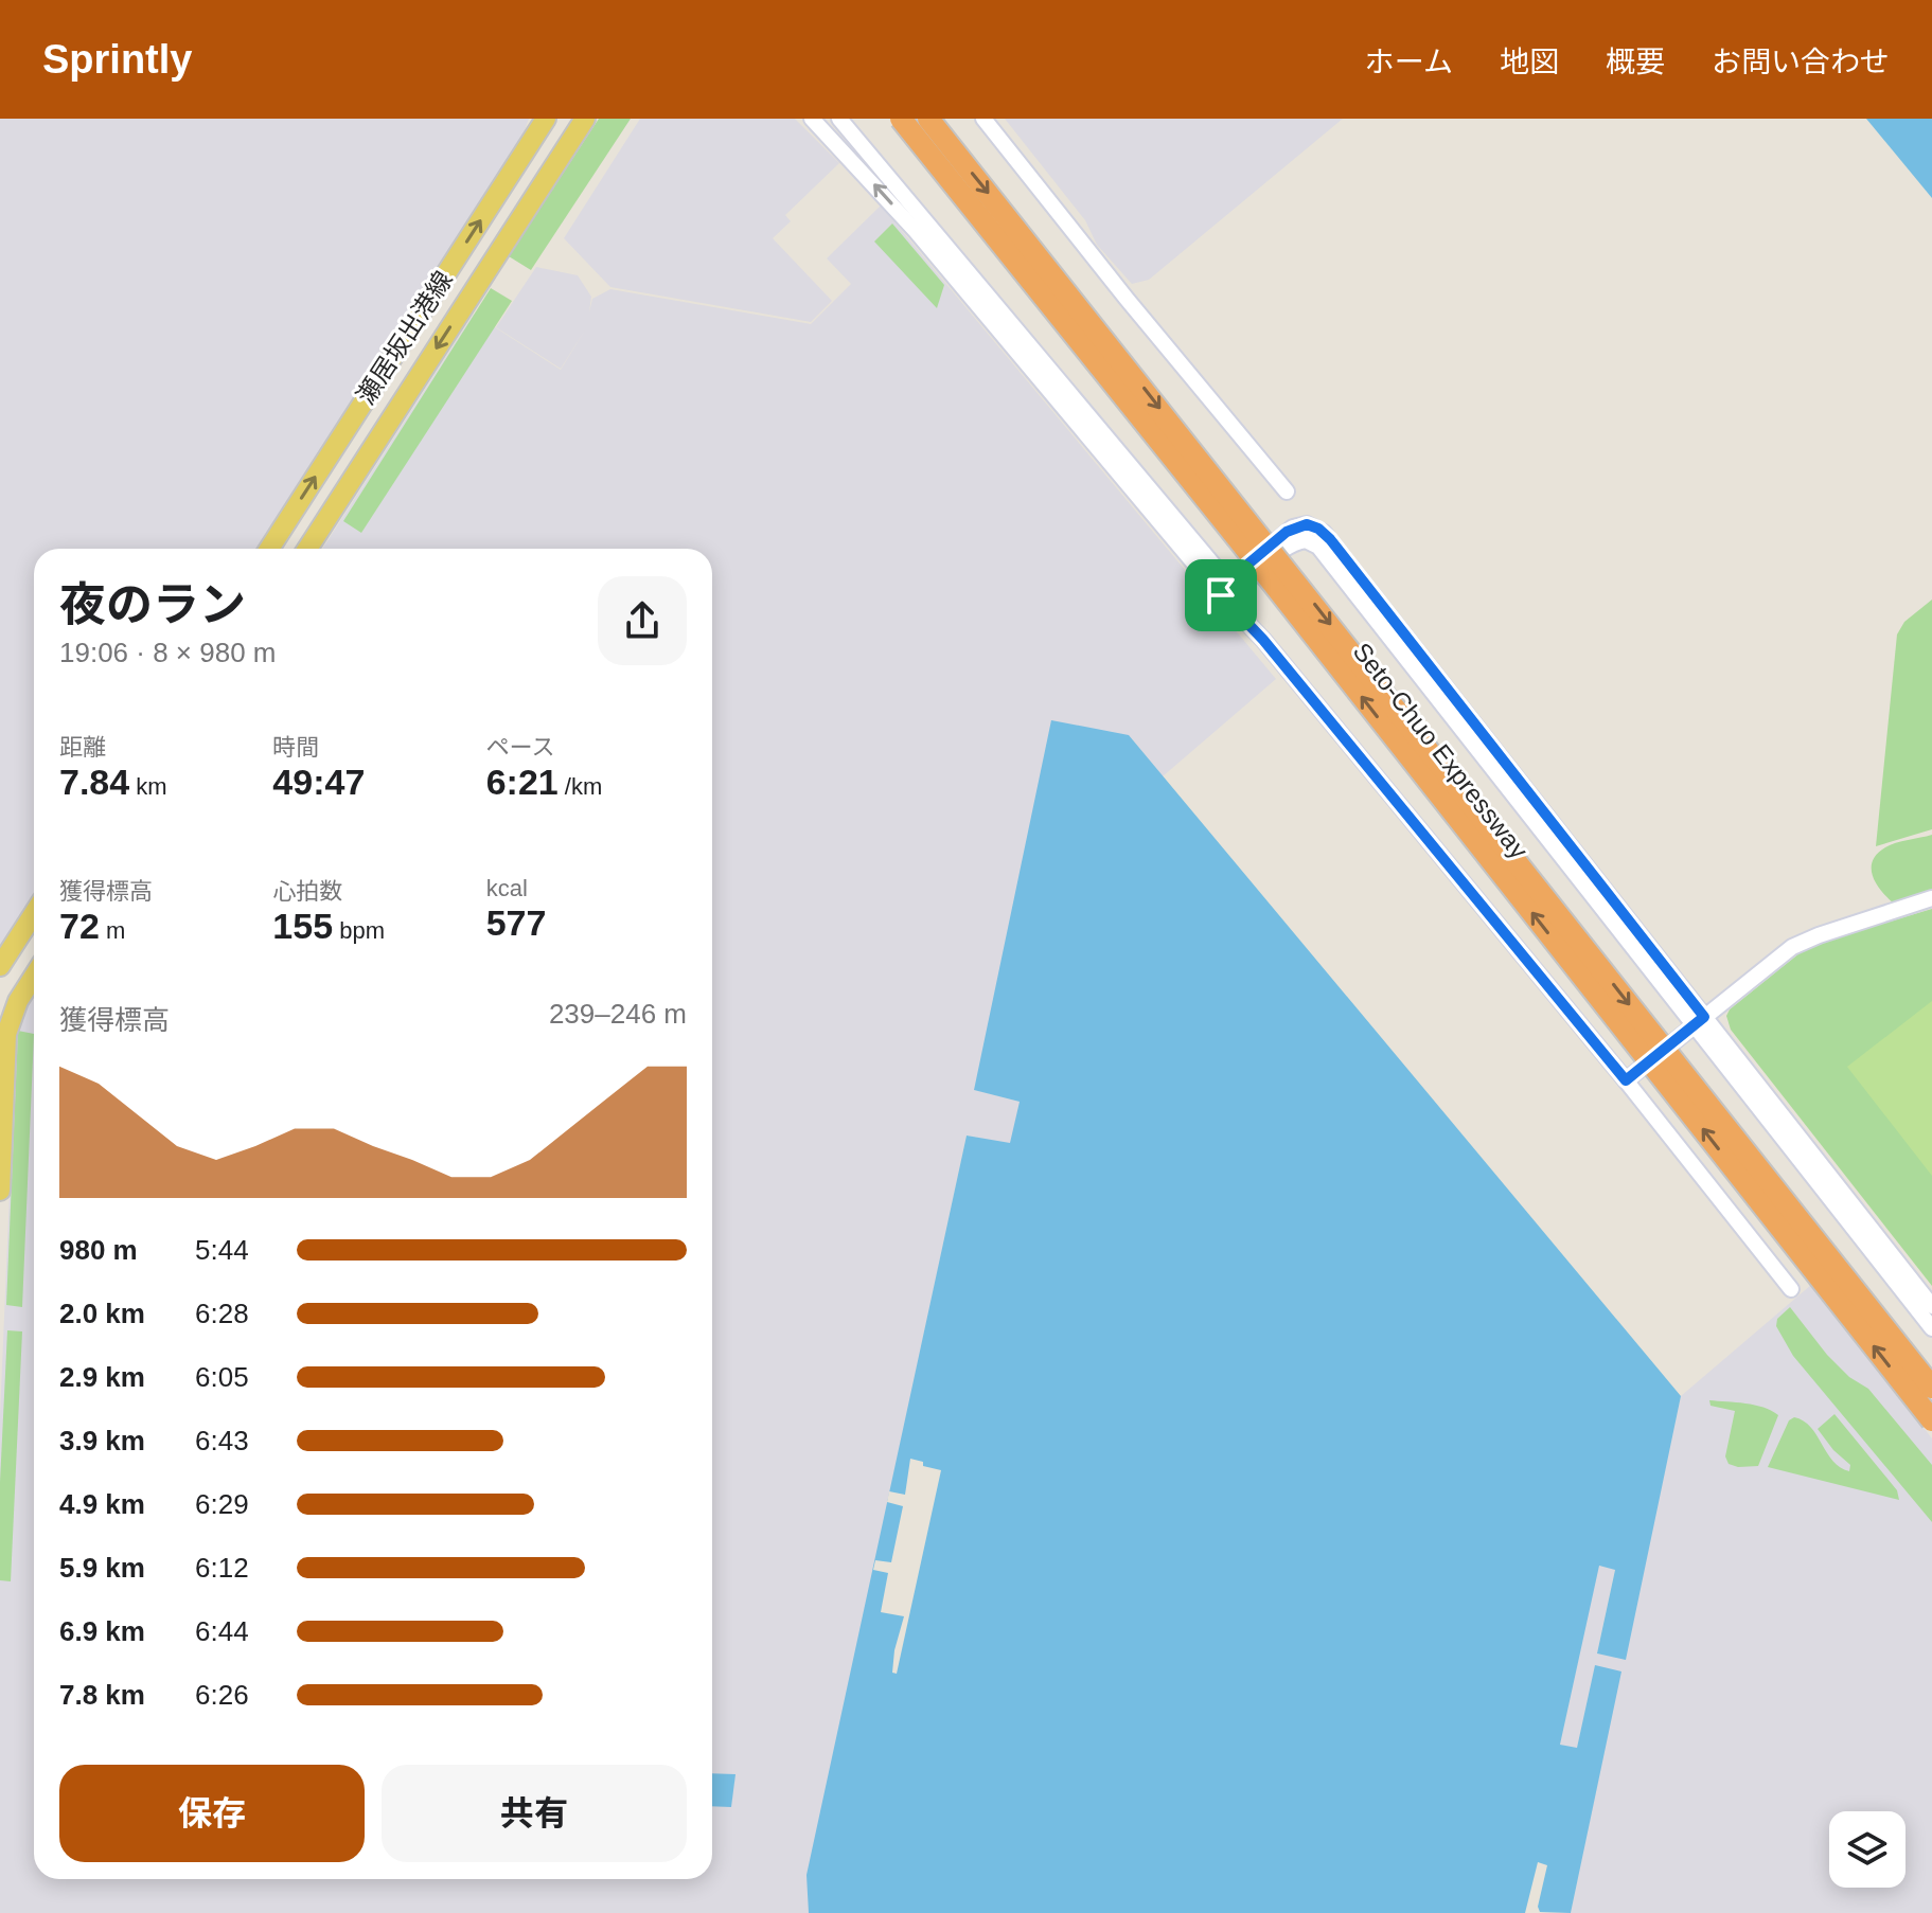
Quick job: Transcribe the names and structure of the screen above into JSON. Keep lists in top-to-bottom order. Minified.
{"streets":{"highway":["Seto-Chuo Expressway"],"main road":["瀬居坂出港線"]},"page":{"header":"Sprintly","nav":["ホーム","地図","概要","お問い合わせ"],"heading":["夜のラン","19:06 · 8 × 980 m"],"stats":[["距離","7.84 km"],["時間","49:47"],["ペース","6:21 /km"],["獲得標高","72 m"],["心拍数","155 bpm"],["kcal","577"]],"chart":["獲得標高","239–246 m"],"list":[{"name":"980 m","note":"5:44"},{"name":"2.0 km","note":"6:28"},{"name":"2.9 km","note":"6:05"},{"name":"3.9 km","note":"6:43"},{"name":"4.9 km","note":"6:29"},{"name":"5.9 km","note":"6:12"},{"name":"6.9 km","note":"6:44"},{"name":"7.8 km","note":"6:26"}],"buttons":["保存","共有"]}}
